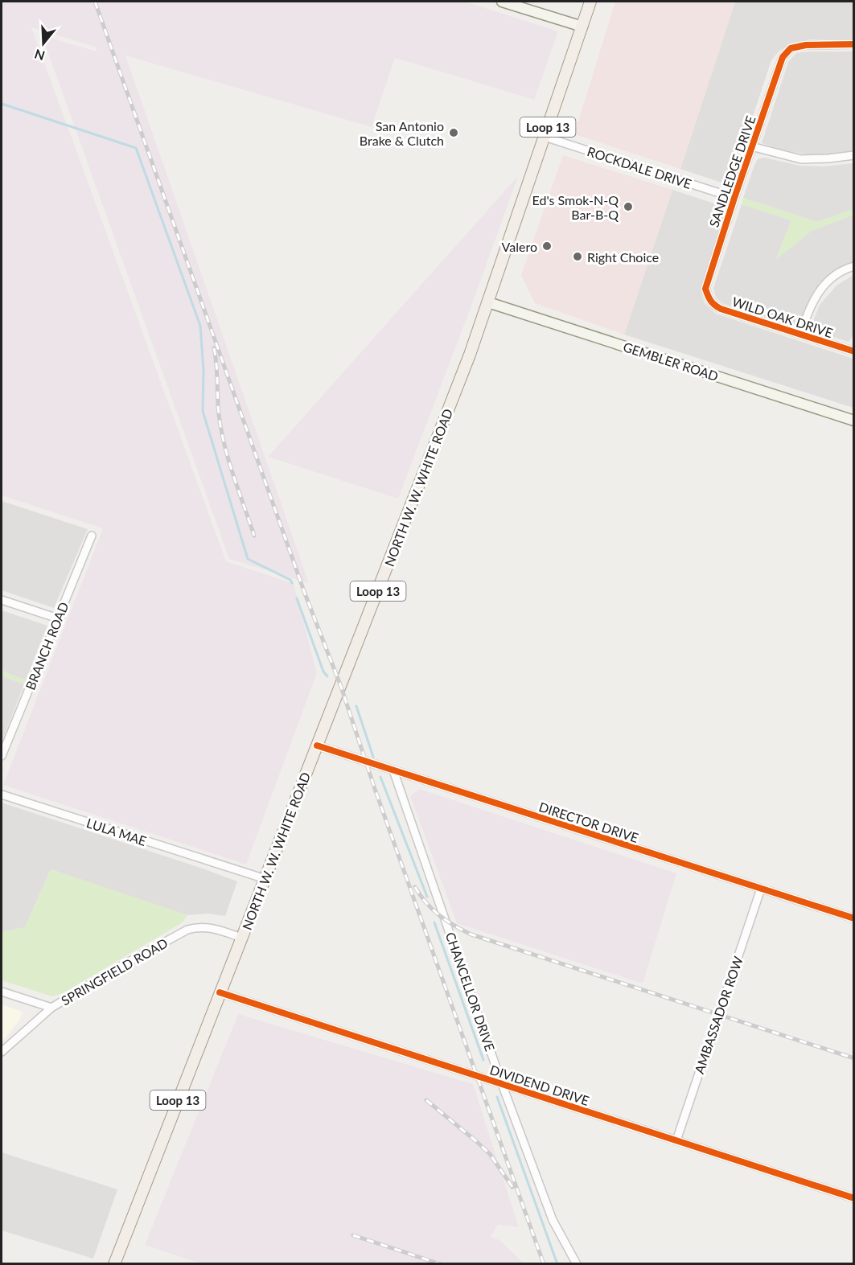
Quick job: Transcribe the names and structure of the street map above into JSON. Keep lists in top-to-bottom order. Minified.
{"streets":{"main road":["Loop 13","GEMBLER ROAD","NORTH W. W. WHITE ROAD"],"street":["ROCKDALE DRIVE","SANDLEDGE DRIVE","WILD OAK DRIVE","BRANCH ROAD","DIRECTOR DRIVE","LULA MAE","SPRINGFIELD ROAD","CHANCELLOR DRIVE","AMBASSADOR ROW","DIVIDEND DRIVE"]},"crossings":[["ROCKDALE DRIVE","SANDLEDGE DRIVE"],["ROCKDALE DRIVE","NORTH W. W. WHITE ROAD"],["SANDLEDGE DRIVE","WILD OAK DRIVE"],["GEMBLER ROAD","NORTH W. W. WHITE ROAD"],["NORTH W. W. WHITE ROAD","DIRECTOR DRIVE"],["NORTH W. W. WHITE ROAD","LULA MAE"],["NORTH W. W. WHITE ROAD","SPRINGFIELD ROAD"],["NORTH W. W. WHITE ROAD","DIVIDEND DRIVE"],["DIRECTOR DRIVE","CHANCELLOR DRIVE"],["DIRECTOR DRIVE","AMBASSADOR ROW"],["CHANCELLOR DRIVE","DIVIDEND DRIVE"],["AMBASSADOR ROW","DIVIDEND DRIVE"]],"places":["San Antonio Brake & Clutch","Ed's Smok-N-Q Bar-B-Q","Valero","Right Choice"],"north":"bottom"}
